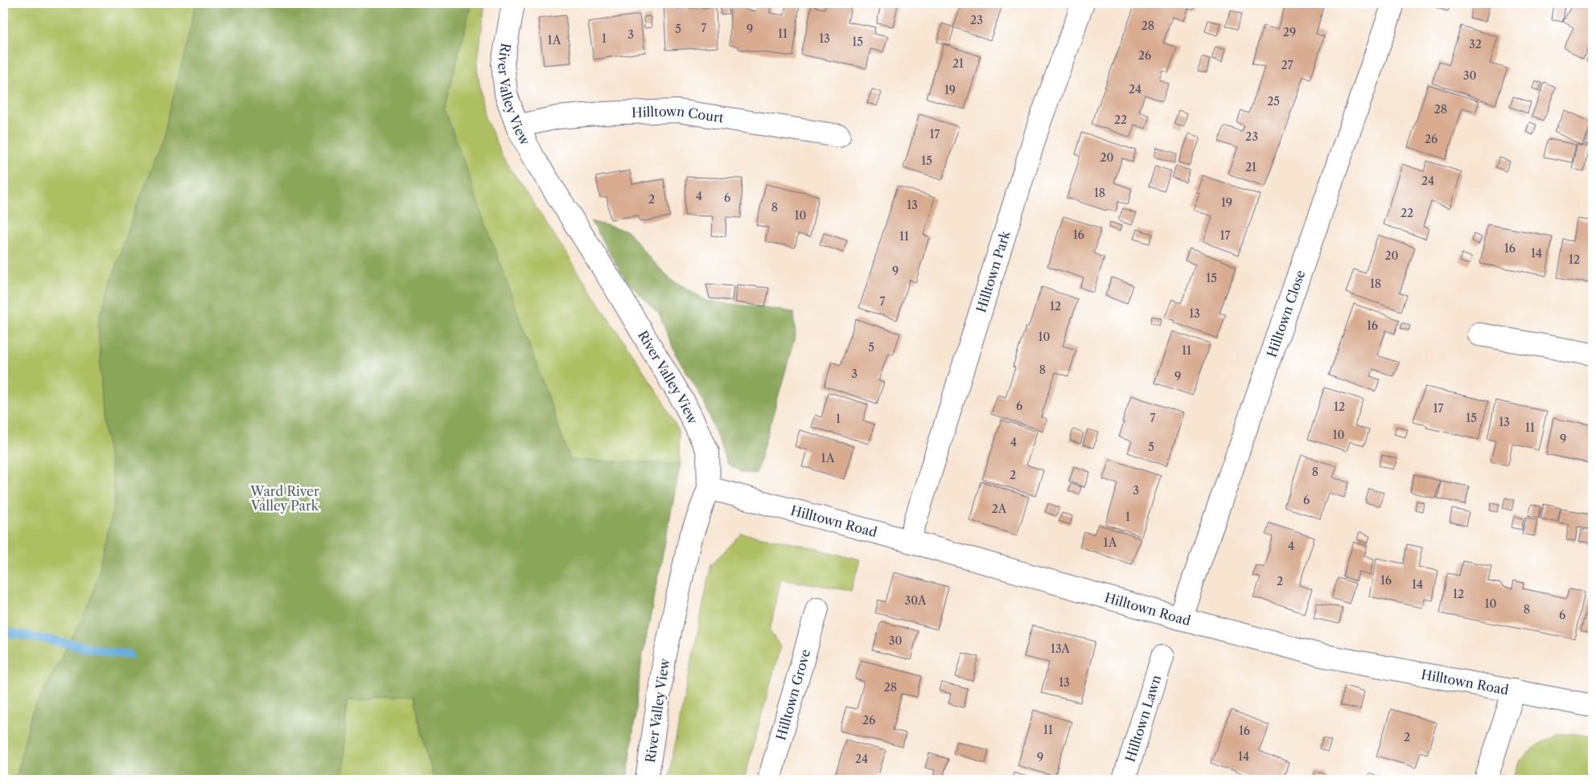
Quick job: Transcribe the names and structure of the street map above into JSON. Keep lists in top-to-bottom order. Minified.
{"streets":{"street":["River Valley View","Hilltown Court","Hilltown Park","Hilltown Close","Hilltown Road","Hilltown Grove","Hilltown Lawn"]},"crossings":[["River Valley View","Hilltown Court"],["River Valley View","Hilltown Road"],["Hilltown Park","Hilltown Road"],["Hilltown Close","Hilltown Road"]],"parks":["Ward River Valley Park"],"house_numbers":["23","28","7","5","9","29","11","3","1","13","1A","15","32","26","21","27","30","24","19","25","28","22","17","23","26","20","15","21","24","18","4","6","2","19","13","8","22","10","16","17","11","16","14","20","12","9","15","18","7","12","13","16","10","5","11","8","3","9","6","12","17","7","15","1","13","11","10","9","4","5","1A","8","2","3","6","2A","1","1A","4","16","2","14","12","30A","10","8","6","30","13A","13","28","26","11","16","2","14","9","24"]}
